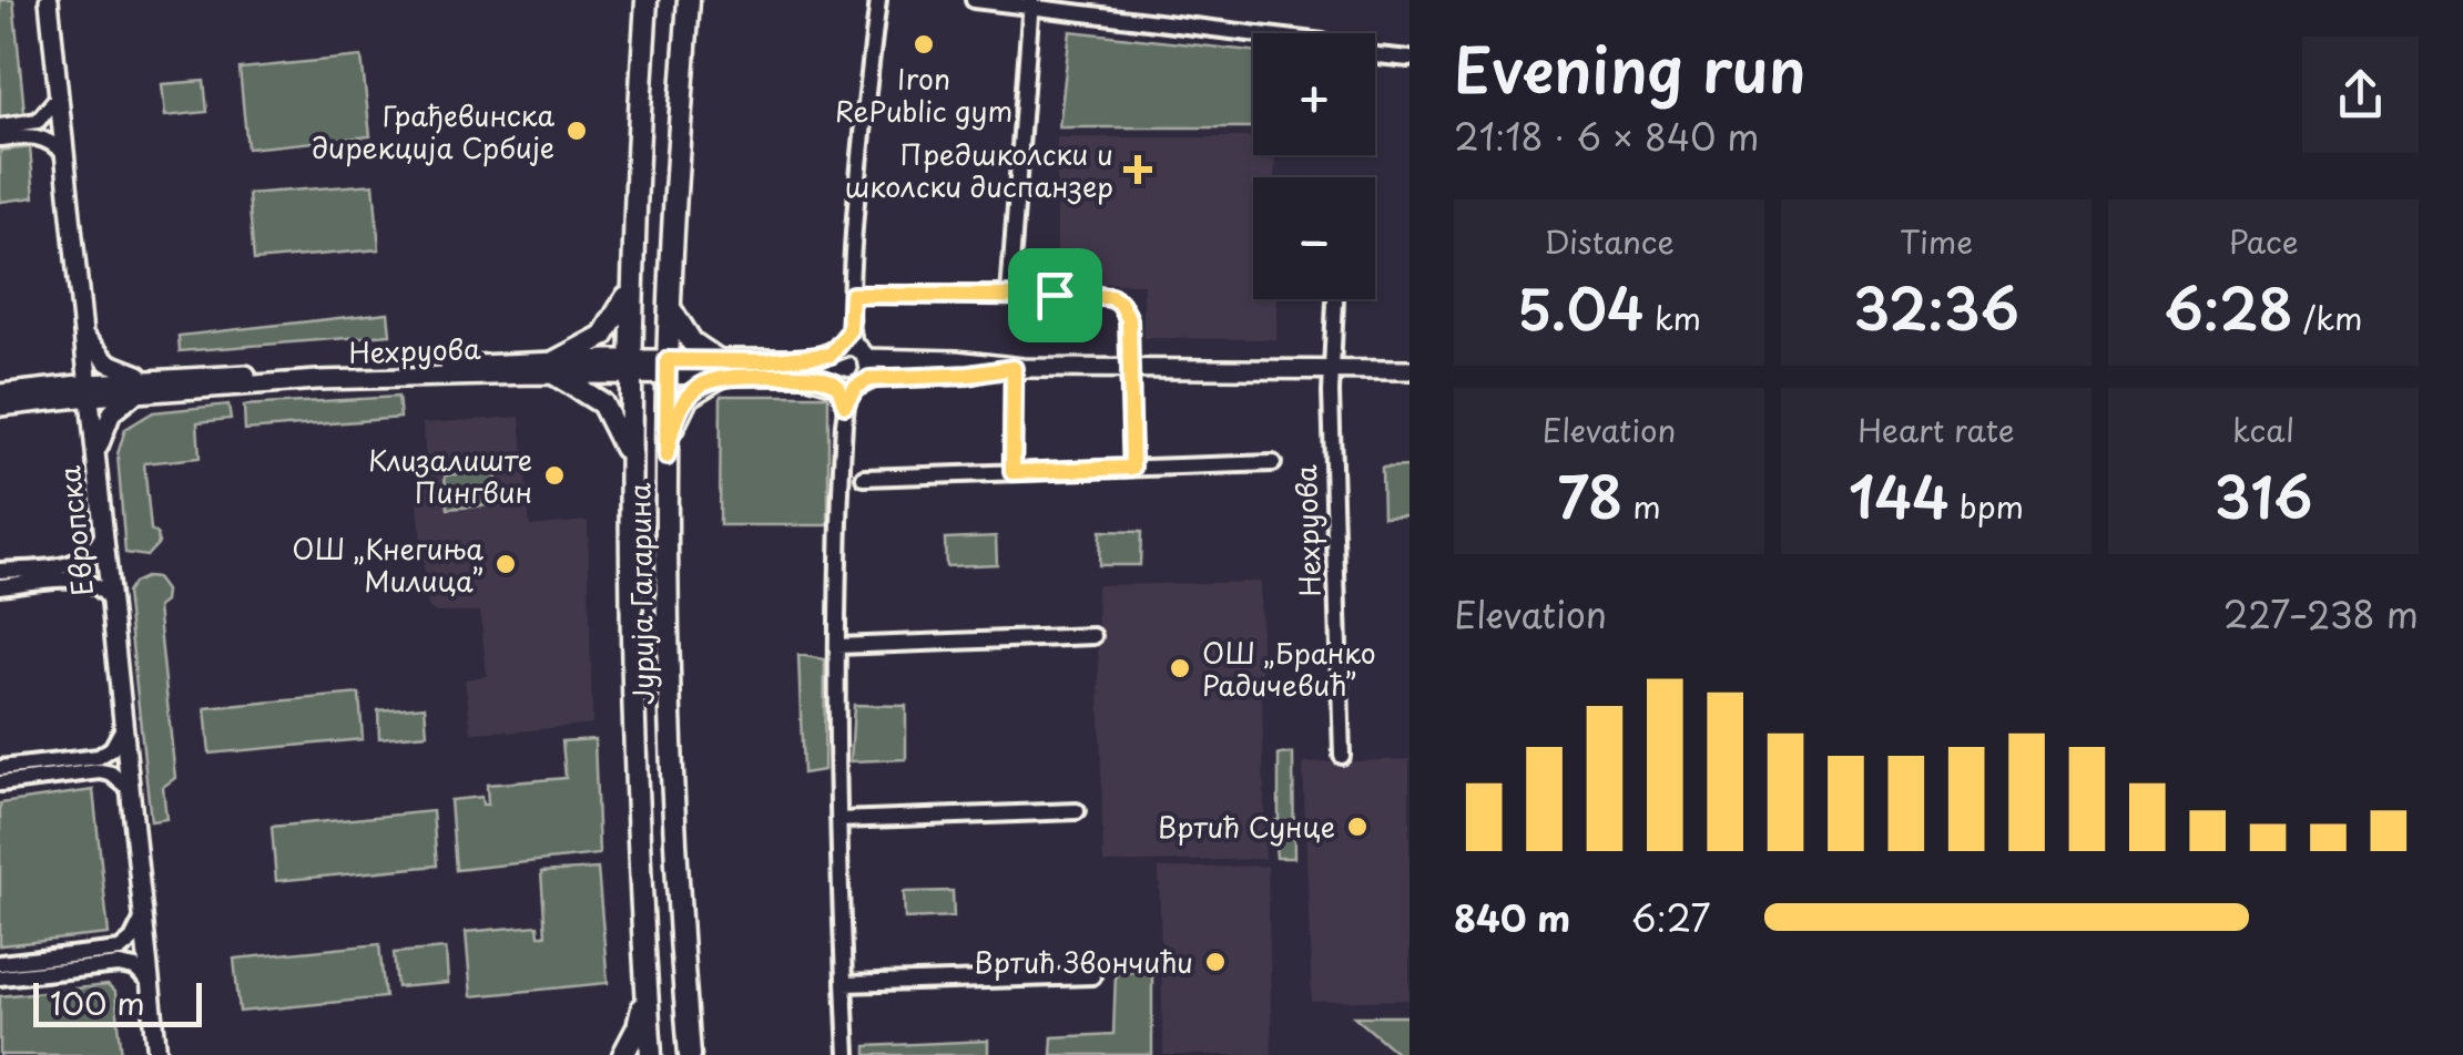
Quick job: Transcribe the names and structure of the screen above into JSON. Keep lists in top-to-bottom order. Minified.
{"streets":{"main road":["Јурија Гагарина"],"street":["Нехруова","Европска"]},"crossings":[["Нехруова","Европска"],["Нехруова","Јурија Гагарина"]],"places":{"other":["Iron RePublic gym","Грађевинска дирекција Србије","Клизалиште Пингвин","ОШ „Кнегиња Милица”","ОШ „Бранко Радичевић”","Вртић Сунце","Вртић Звончићи"],"health":["Предшколски и школски диспанзер"]},"scale_bar":"100 m","page":{"heading":["Evening run","21:18 · 6 × 840 m"],"map_buttons":["+","−"],"stats":[["Distance","5.04 km"],["Time","32:36"],["Pace","6:28 /km"],["Elevation","78 m"],["Heart rate","144 bpm"],["kcal","316"]],"chart":["Elevation","227–238 m"],"list":[{"name":"840 m","note":"6:27"}],"scale":"100 m"}}
